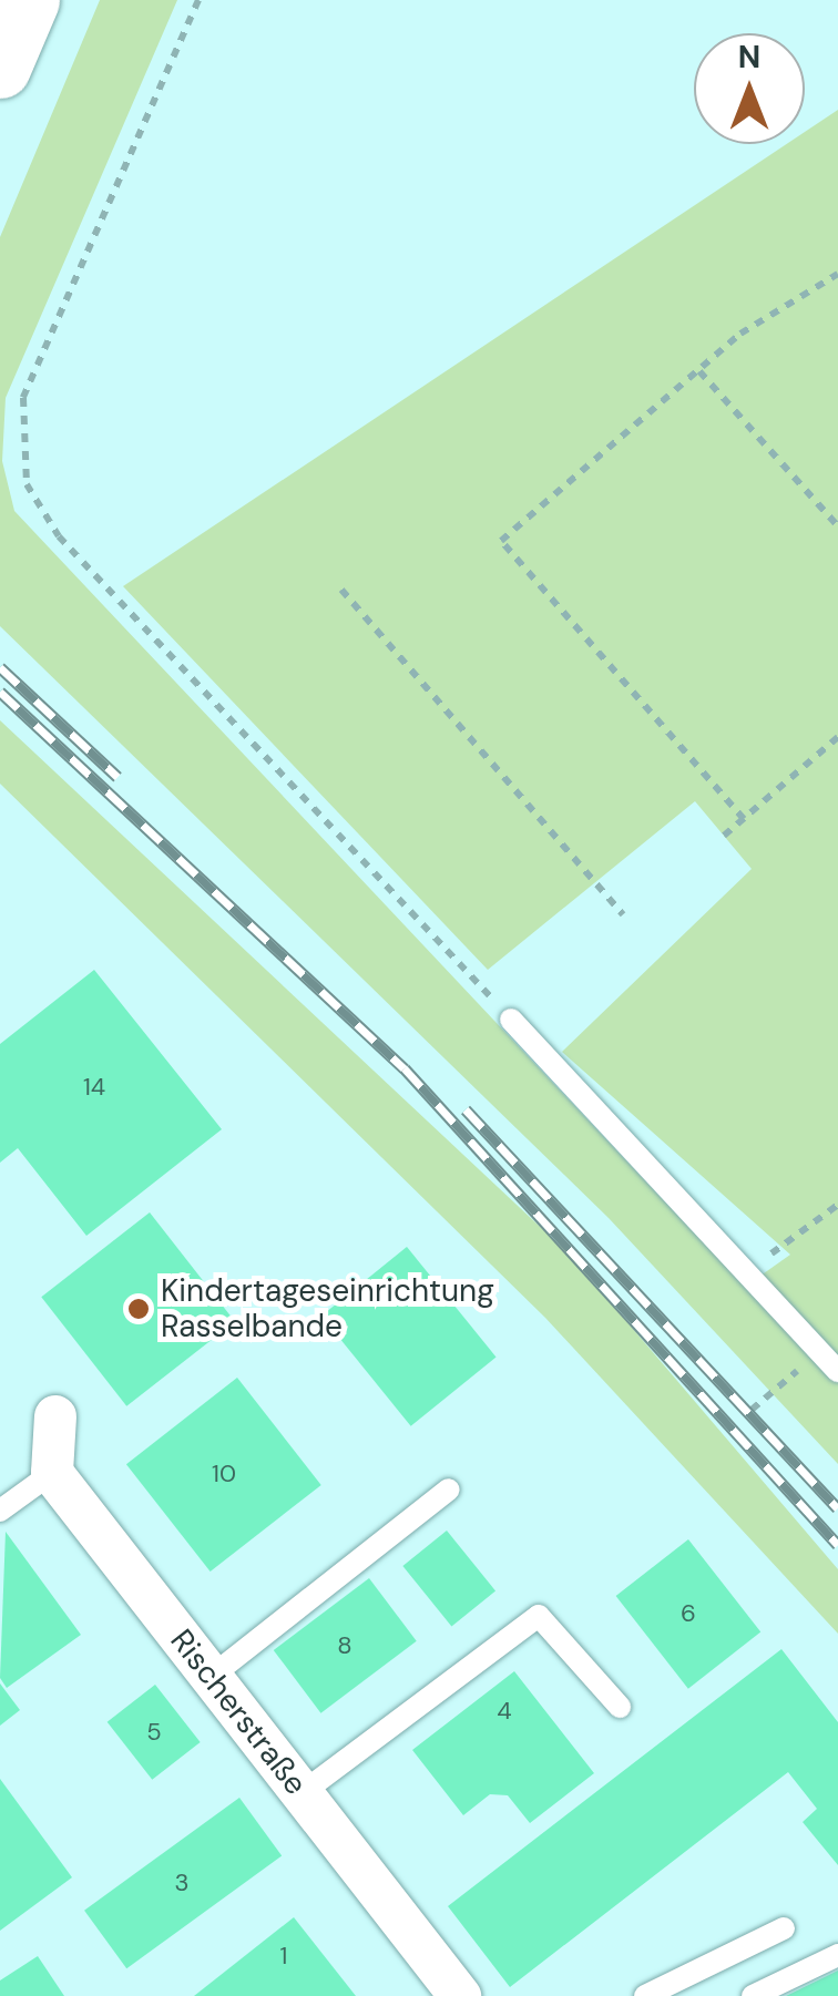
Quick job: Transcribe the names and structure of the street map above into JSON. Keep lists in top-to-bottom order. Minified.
{"streets":{"street":["Rischerstraße"]},"places":["Kindertageseinrichtung Rasselbande"],"house_numbers":["14","10","6","8","4","5","3","1"],"north":"top"}
